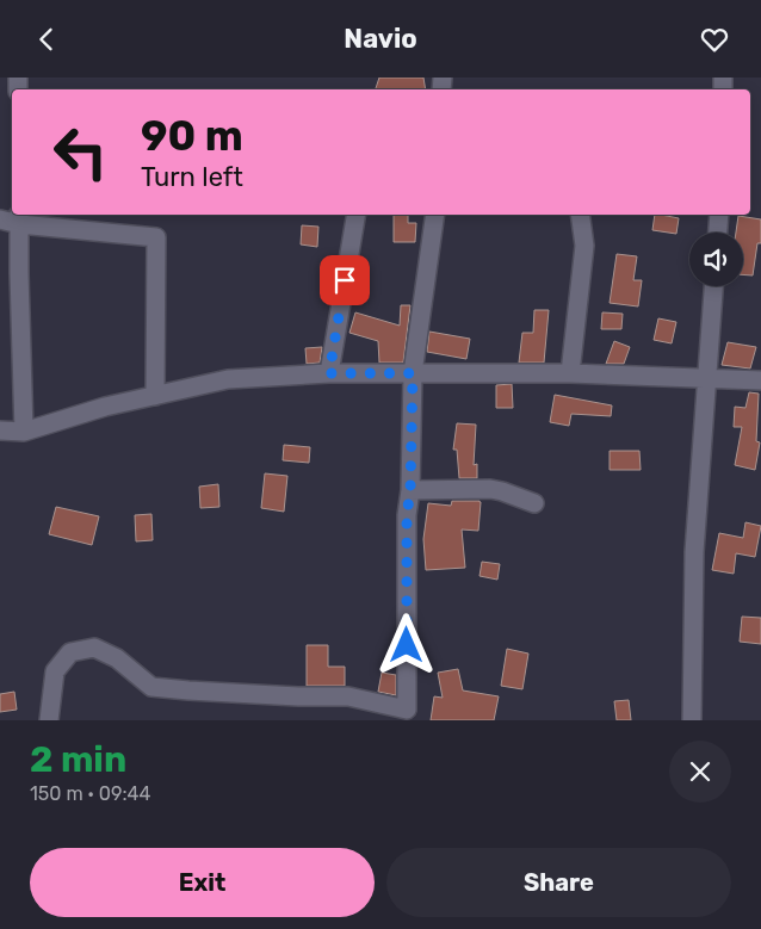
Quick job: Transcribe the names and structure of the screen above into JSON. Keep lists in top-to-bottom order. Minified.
{"page":{"header":"Navio","turn":["90 m","Turn left"],"heading":["2 min","150 m · 09:44"],"buttons":["Exit","Share"]}}
